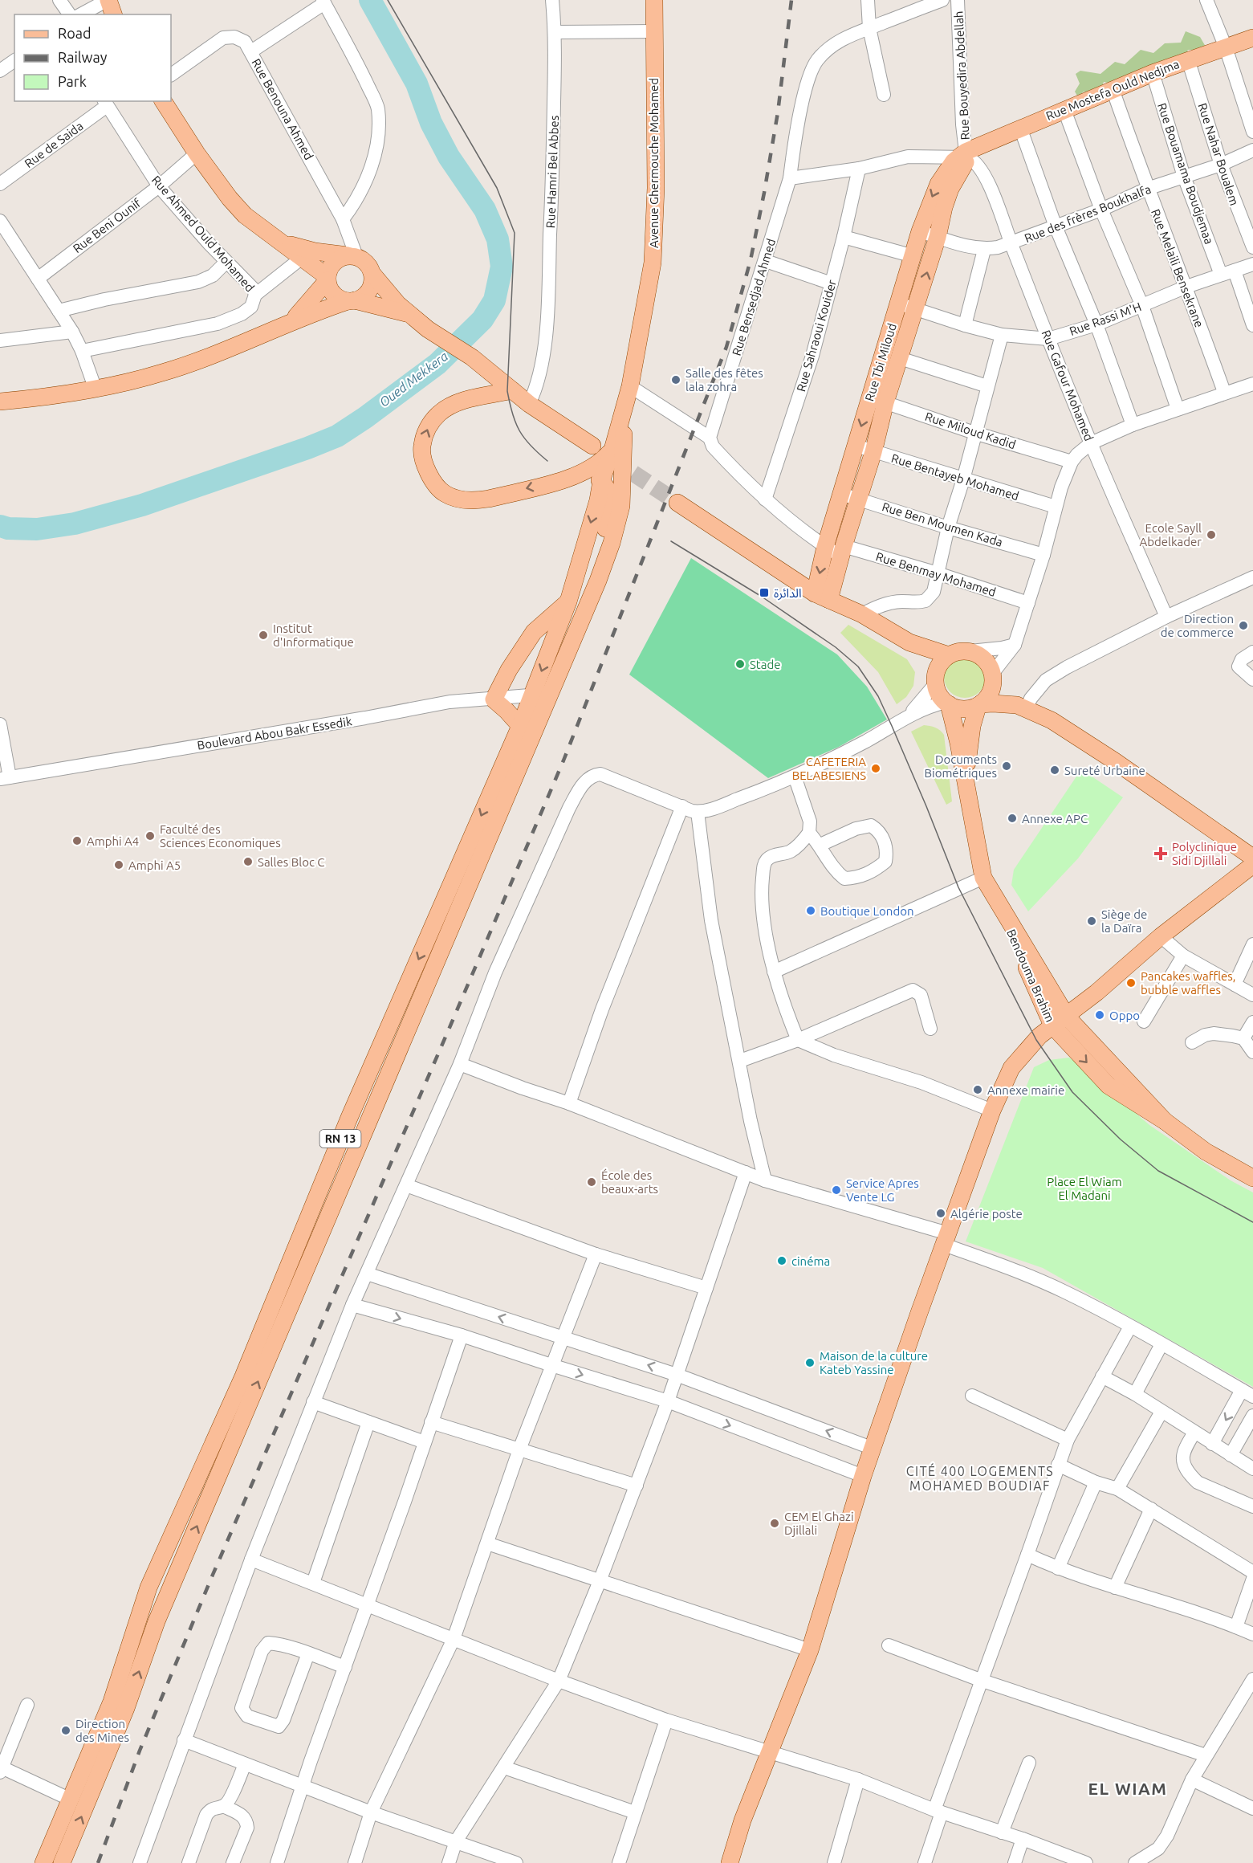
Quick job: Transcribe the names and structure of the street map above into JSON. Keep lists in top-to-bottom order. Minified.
{"streets":{"main road":["Rue Mostefa Ould Nedjma","Avenue Ghermouche Mohamed","Rue Tbi Miloud","Bendouma Brahim","RN 13"],"street":["Rue Bouyedira Abdellah","Rue Benouna Ahmed","Rue de Saida","Rue Nahar Boualem","Rue Hamri Bel Abbes","Rue Bouamama Boudjemaa","Rue des frères Boukhalfa","Rue Beni Ounif","Rue Ahmed Ould Mohamed","Rue Melaili Bensekrane","Rue Bensedjad Ahmed","Rue Rassi M'H","Rue Sahraoui Kouider","Rue Gafour Mohamed","Rue Miloud Kadid","Rue Bentayeb Mohamed","Rue Ben Moumen Kada","Rue Benmay Mohamed","Boulevard Abou Bakr Essedik"]},"crossings":[["Rue Bouyedira Abdellah","Rue Mostefa Ould Nedjma"],["Rue Bouyedira Abdellah","Rue Tbi Miloud"],["Rue Bouyedira Abdellah","Rue Gafour Mohamed"],["Rue Mostefa Ould Nedjma","Rue Nahar Boualem"],["Rue Mostefa Ould Nedjma","Rue Bouamama Boudjemaa"],["Rue Mostefa Ould Nedjma","Rue Melaili Bensekrane"],["Rue Mostefa Ould Nedjma","Rue Tbi Miloud"],["Rue Mostefa Ould Nedjma","Rue Gafour Mohamed"],["Rue de Saida","Rue Ahmed Ould Mohamed"],["Rue Nahar Boualem","Rue des frères Boukhalfa"],["Avenue Ghermouche Mohamed","RN 13"],["Rue Bouamama Boudjemaa","Rue des frères Boukhalfa"],["Rue Bouamama Boudjemaa","Rue Rassi M'H"],["Rue des frères Boukhalfa","Rue Melaili Bensekrane"],["Rue des frères Boukhalfa","Rue Tbi Miloud"],["Rue des frères Boukhalfa","Rue Gafour Mohamed"],["Rue Beni Ounif","Rue Ahmed Ould Mohamed"],["Rue Melaili Bensekrane","Rue Rassi M'H"],["Rue Rassi M'H","Rue Tbi Miloud"],["Rue Rassi M'H","Rue Gafour Mohamed"],["Rue Tbi Miloud","Rue Gafour Mohamed"],["Rue Tbi Miloud","Rue Miloud Kadid"],["Rue Tbi Miloud","Rue Bentayeb Mohamed"],["Rue Tbi Miloud","Rue Ben Moumen Kada"],["Boulevard Abou Bakr Essedik","RN 13"]],"districts":["CITÉ 400 LOGEMENTS MOHAMED BOUDIAF","EL WIAM"],"water":["Oued Mekkera"],"parks":["Place El Wiam El Madani"],"places":{"other":["Salle des fêtes lala zohra","Ecole Sayll Abdelkader","Direction de commerce","Institut d'Informatique","Stade","Documents Biométriques","CAFETERIA BELABESIENS","Sureté Urbaine","Annexe APC","Faculté des Sciences Economiques","Amphi A4","Salles Bloc C","Amphi A5","Boutique London","Siège de la Daïra","Pancakes waffles, bubble waffles","Oppo","Annexe mairie","École des beaux-arts","Service Apres Vente LG","Algérie poste","cinéma","Maison de la culture Kateb Yassine","CEM El Ghazi Djillali","Direction des Mines"],"transit":["الدائرة"],"health":["Polyclinique Sidi Djillali"]},"legend":["Road","Railway","Park"]}
